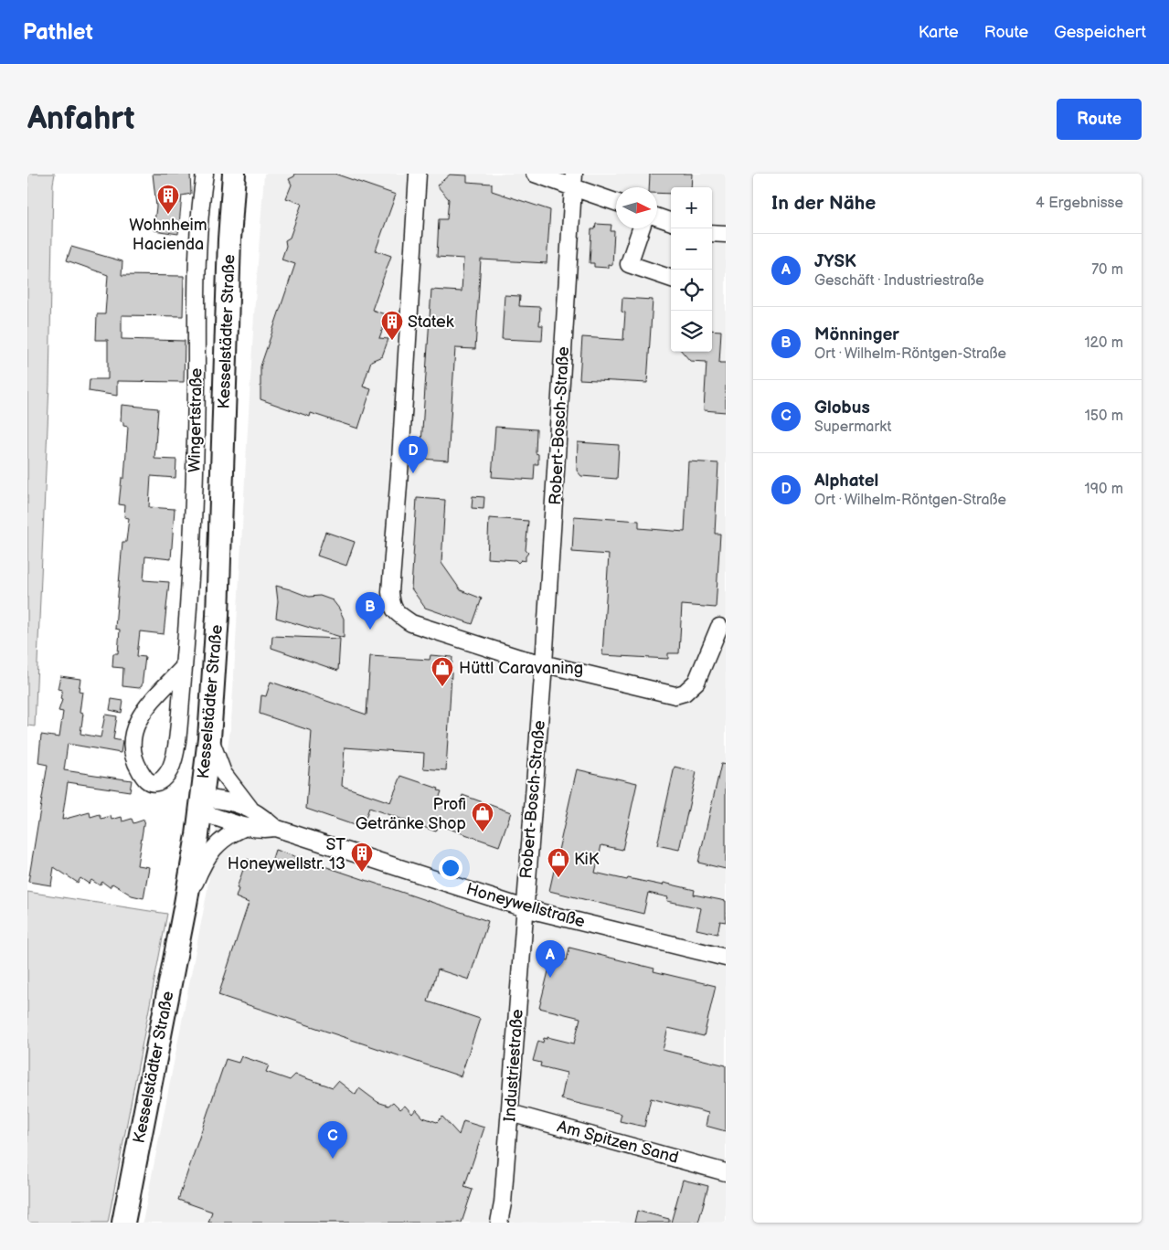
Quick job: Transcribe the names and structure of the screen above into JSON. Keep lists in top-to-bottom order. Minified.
{"streets":{"main road":["Kesselstädter Straße"],"street":["Wingertstraße","Robert-Bosch-Straße","Honeywellstraße","Industriestraße","Am Spitzen Sand"]},"crossings":[["Kesselstädter Straße","Honeywellstraße"],["Robert-Bosch-Straße","Honeywellstraße"],["Robert-Bosch-Straße","Industriestraße"],["Honeywellstraße","Industriestraße"],["Industriestraße","Am Spitzen Sand"]],"places":{"building":["Wohnheim Hacienda","Statek","ST Honeywellstr. 13"],"shop":["Hüttl Caravaning","Profi Getränke Shop","KiK"]},"north":"right","page":{"header":"Pathlet","nav":["Karte","Route","Gespeichert"],"buttons":"Route","title":"Anfahrt","heading":["In der Nähe","4 Ergebnisse"],"map_buttons":["+","−"],"list":[{"mark":"A","name":"JYSK","note":"Geschäft · Industriestraße","value":"70 m"},{"mark":"B","name":"Mönninger","note":"Ort · Wilhelm-Röntgen-Straße","value":"120 m"},{"mark":"C","name":"Globus","note":"Supermarkt","value":"150 m"},{"mark":"D","name":"Alphatel","note":"Ort · Wilhelm-Röntgen-Straße","value":"190 m"}],"pins":["D","B","A","C"]}}
